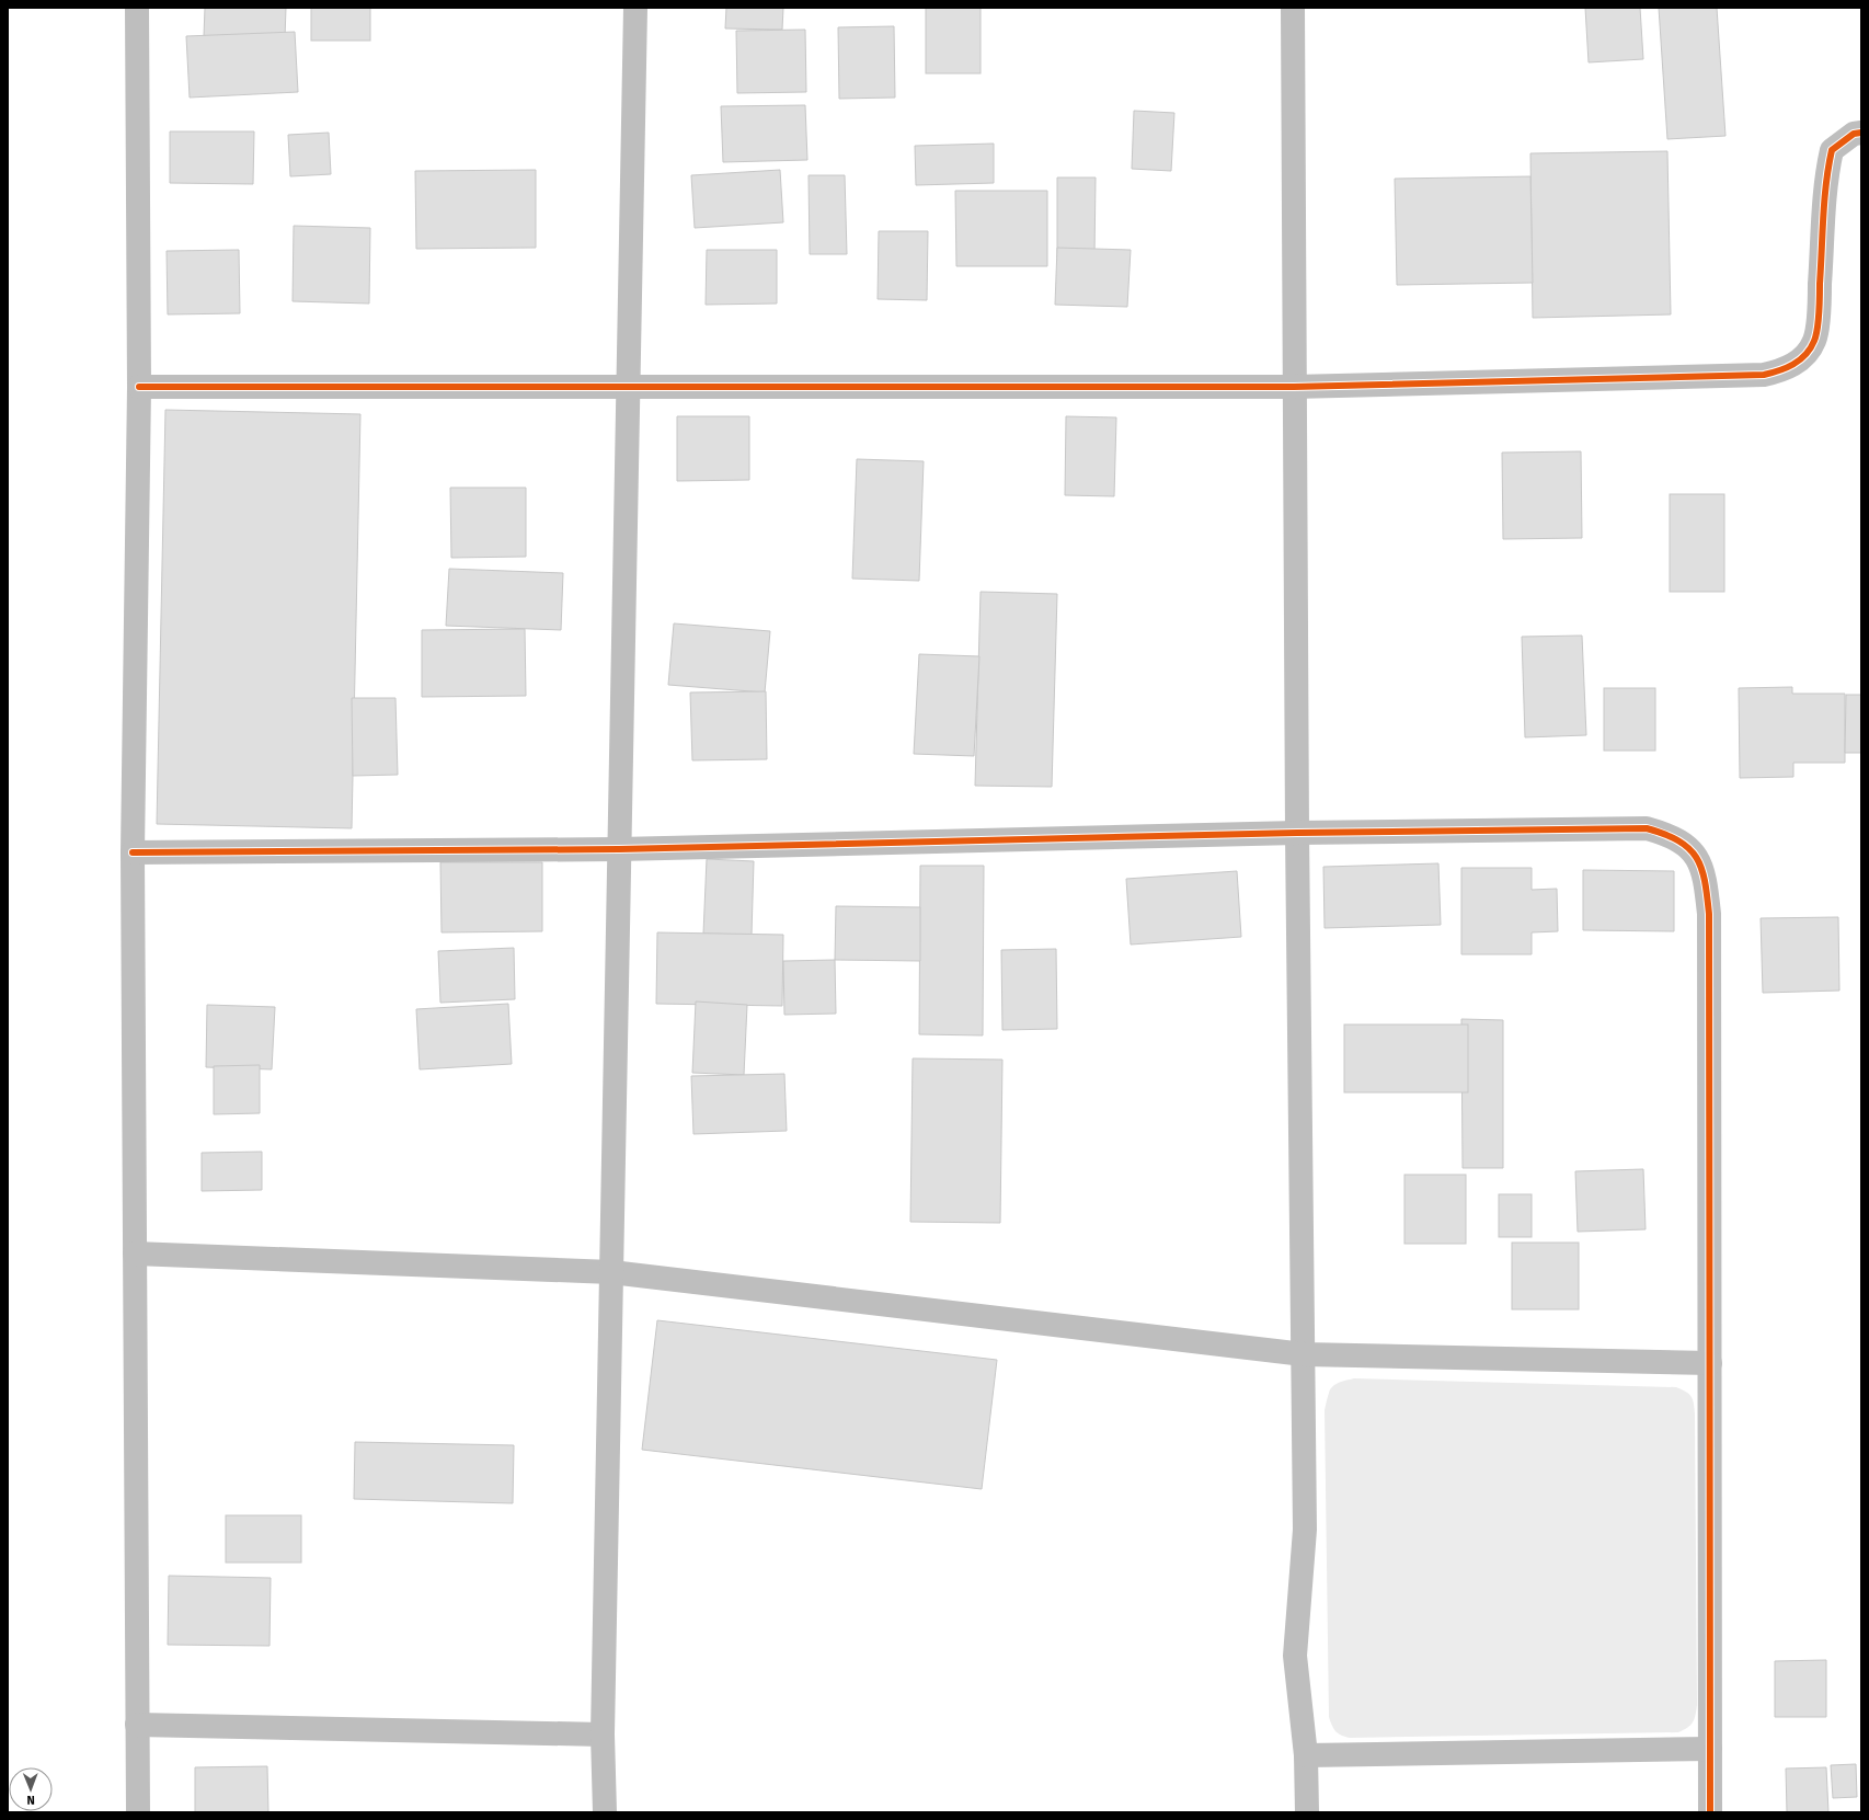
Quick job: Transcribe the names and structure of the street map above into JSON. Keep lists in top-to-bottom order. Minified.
{"north":"bottom"}
